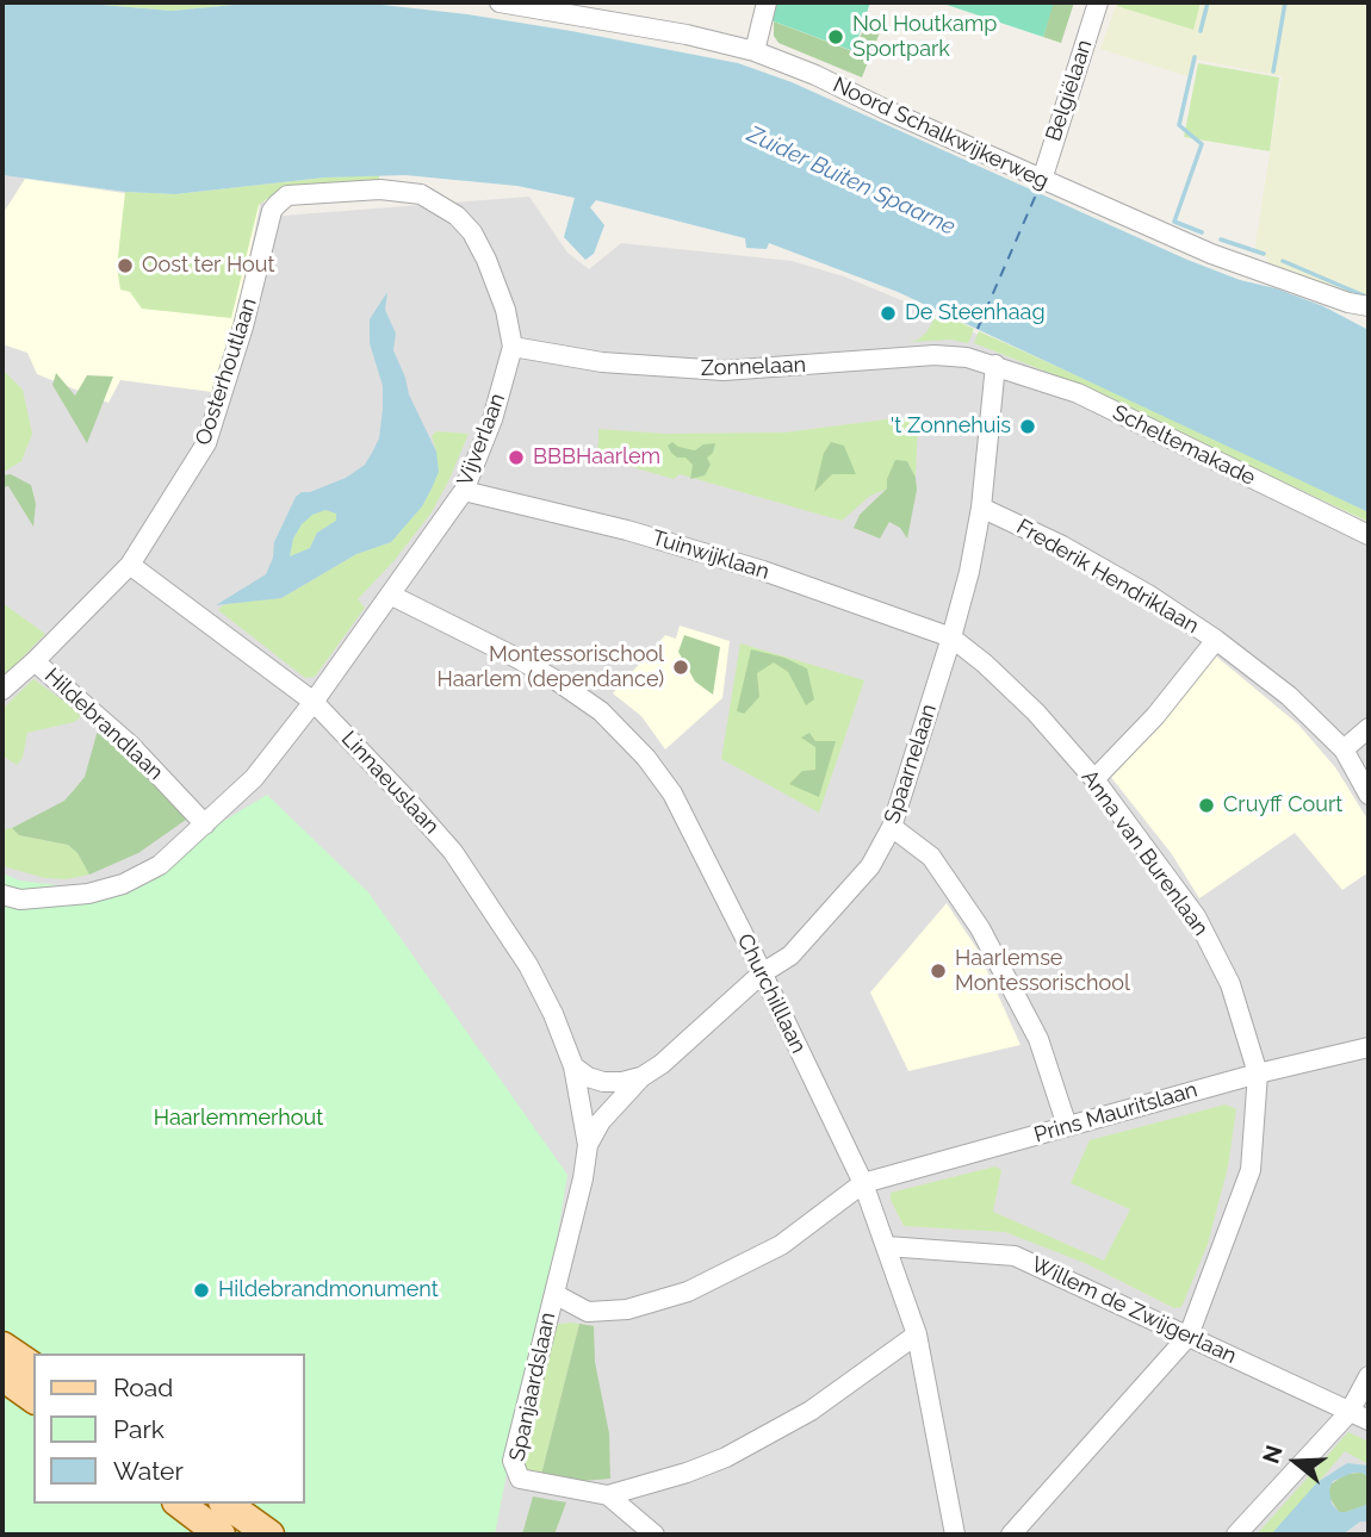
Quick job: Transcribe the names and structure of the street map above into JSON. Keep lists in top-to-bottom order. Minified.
{"streets":{"street":["Belgiëlaan","Noord Schalkwijkerweg","Zonnelaan","Oosterhoutlaan","Vijverlaan","Scheltemakade","Tuinwijklaan","Frederik Hendriklaan","Hildebrandlaan","Spaarnelaan","Linnaeuslaan","Anna van Burenlaan","Churchilllaan","Prins Mauritslaan","Willem de Zwijgerlaan","Spanjaardslaan"]},"crossings":[["Belgiëlaan","Noord Schalkwijkerweg"],["Zonnelaan","Vijverlaan"],["Zonnelaan","Scheltemakade"],["Zonnelaan","Spaarnelaan"],["Oosterhoutlaan","Vijverlaan"],["Oosterhoutlaan","Hildebrandlaan"],["Oosterhoutlaan","Linnaeuslaan"],["Vijverlaan","Tuinwijklaan"],["Vijverlaan","Hildebrandlaan"],["Vijverlaan","Linnaeuslaan"],["Vijverlaan","Churchilllaan"],["Scheltemakade","Spaarnelaan"],["Tuinwijklaan","Spaarnelaan"],["Tuinwijklaan","Anna van Burenlaan"],["Frederik Hendriklaan","Spaarnelaan"],["Spaarnelaan","Linnaeuslaan"],["Spaarnelaan","Anna van Burenlaan"],["Spaarnelaan","Churchilllaan"],["Linnaeuslaan","Spanjaardslaan"],["Anna van Burenlaan","Prins Mauritslaan"],["Anna van Burenlaan","Willem de Zwijgerlaan"],["Churchilllaan","Prins Mauritslaan"],["Churchilllaan","Willem de Zwijgerlaan"]],"water":["Zuider Buiten Spaarne"],"parks":["Haarlemmerhout"],"places":["Nol Houtkamp Sportpark","Oost ter Hout","De Steenhaag","'t Zonnehuis","BBBHaarlem","Montessorischool Haarlem (dependance)","Cruyff Court","Haarlemse Montessorischool","Hildebrandmonument"],"legend":["Road","Park","Water"],"north":"left"}
